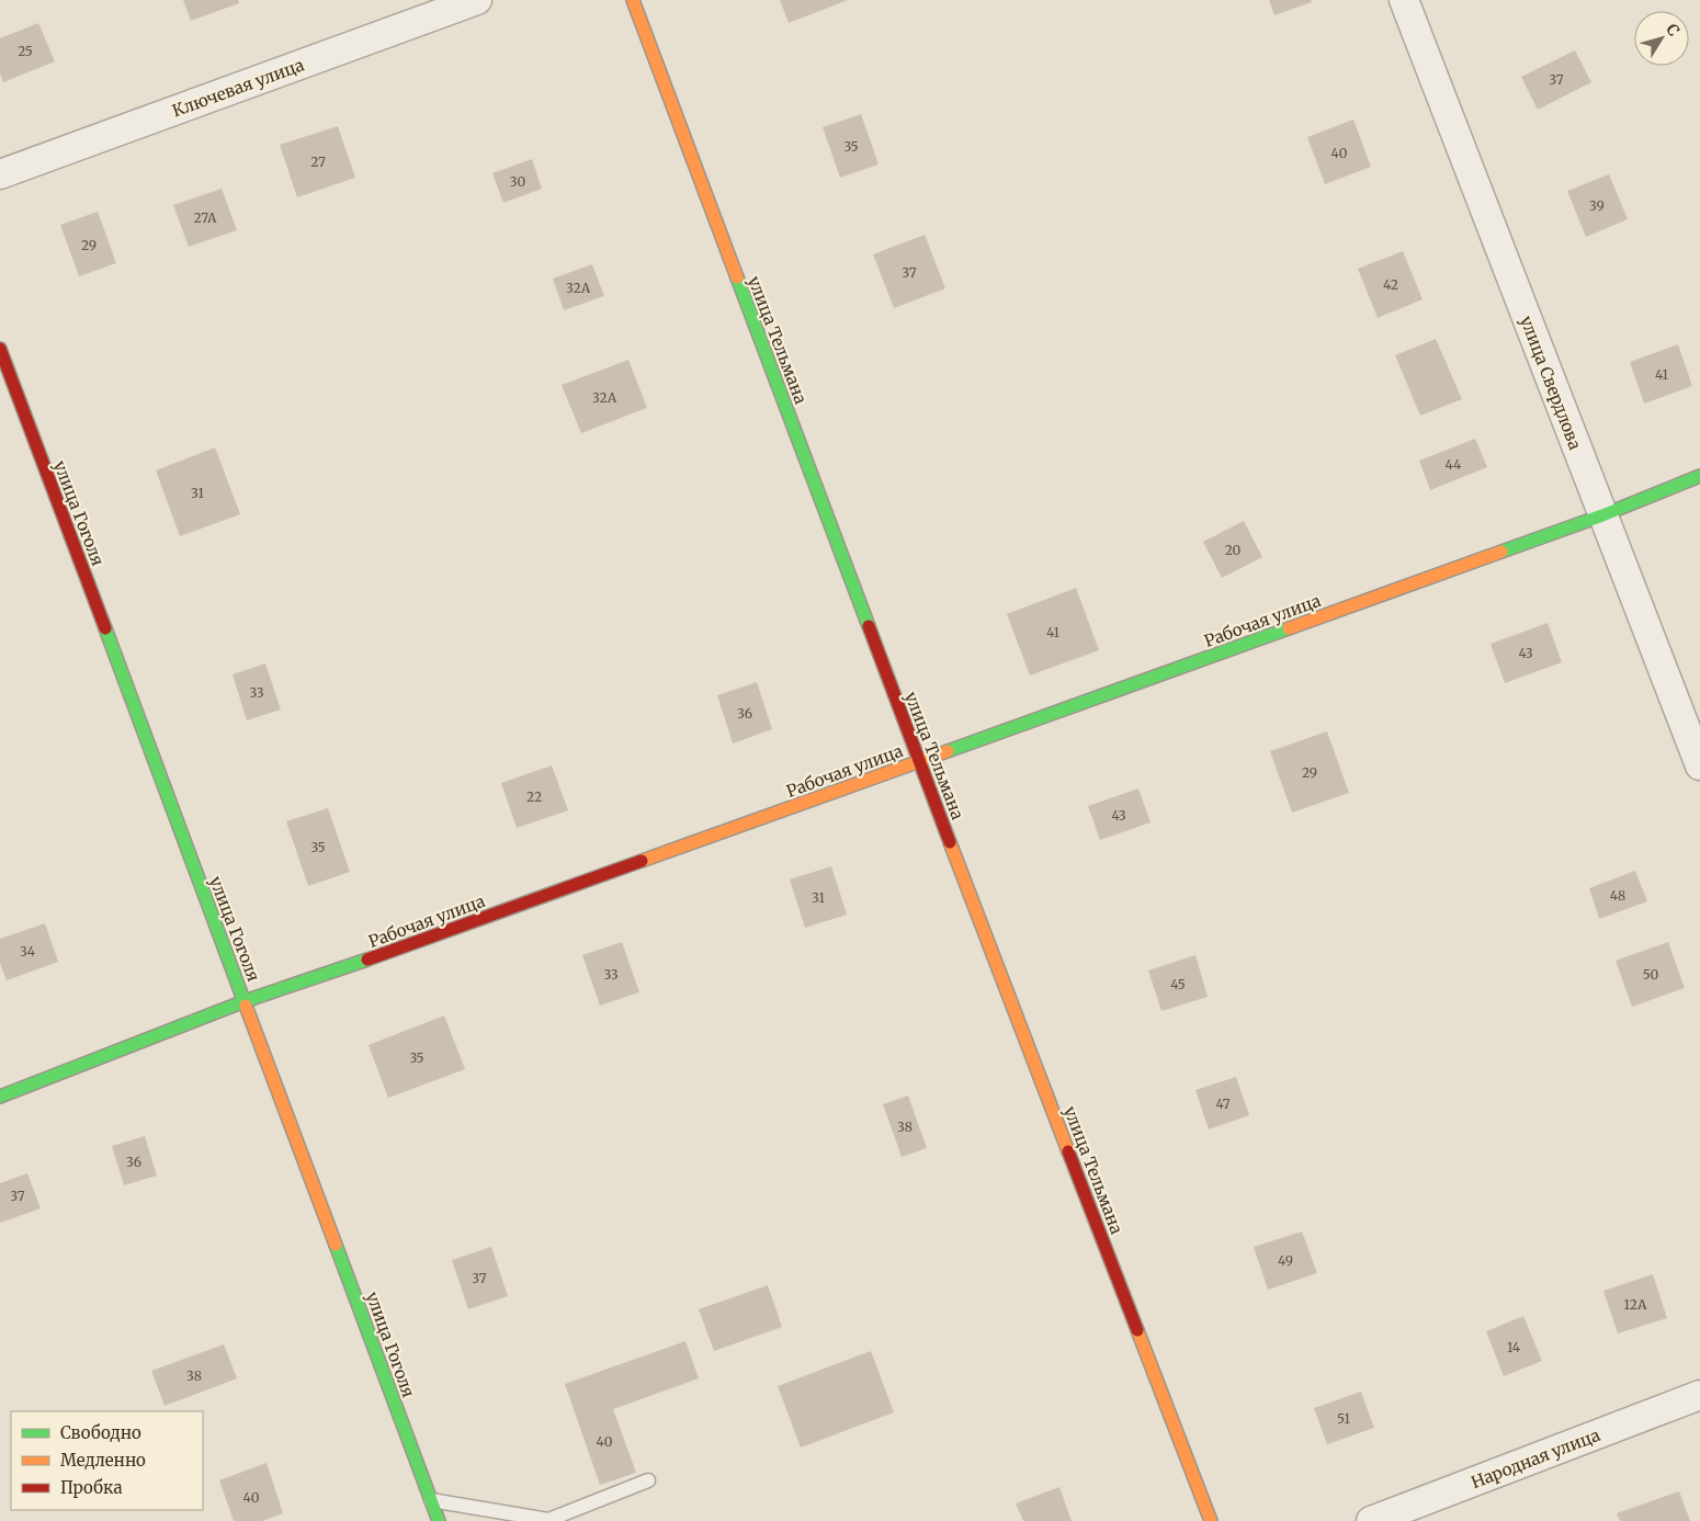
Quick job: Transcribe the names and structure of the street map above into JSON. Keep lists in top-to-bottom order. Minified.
{"streets":{"street":["Ключевая улица","улица Тельмана","улица Свердлова","улица Гоголя","Рабочая улица","Народная улица"]},"crossings":[["улица Тельмана","Рабочая улица"],["улица Свердлова","Рабочая улица"],["улица Гоголя","Рабочая улица"]],"house_numbers":["25","37","35","40","27","30","39","27А","29","37","42","32А","41","32А","44","31","20","41","43","33","36","29","22","43","35","48","31","34","33","50","45","35","47","38","36","37","49","37","12А","14","38","51","40","40"],"legend":["Свободно","Медленно","Пробка"],"north":"top right"}
